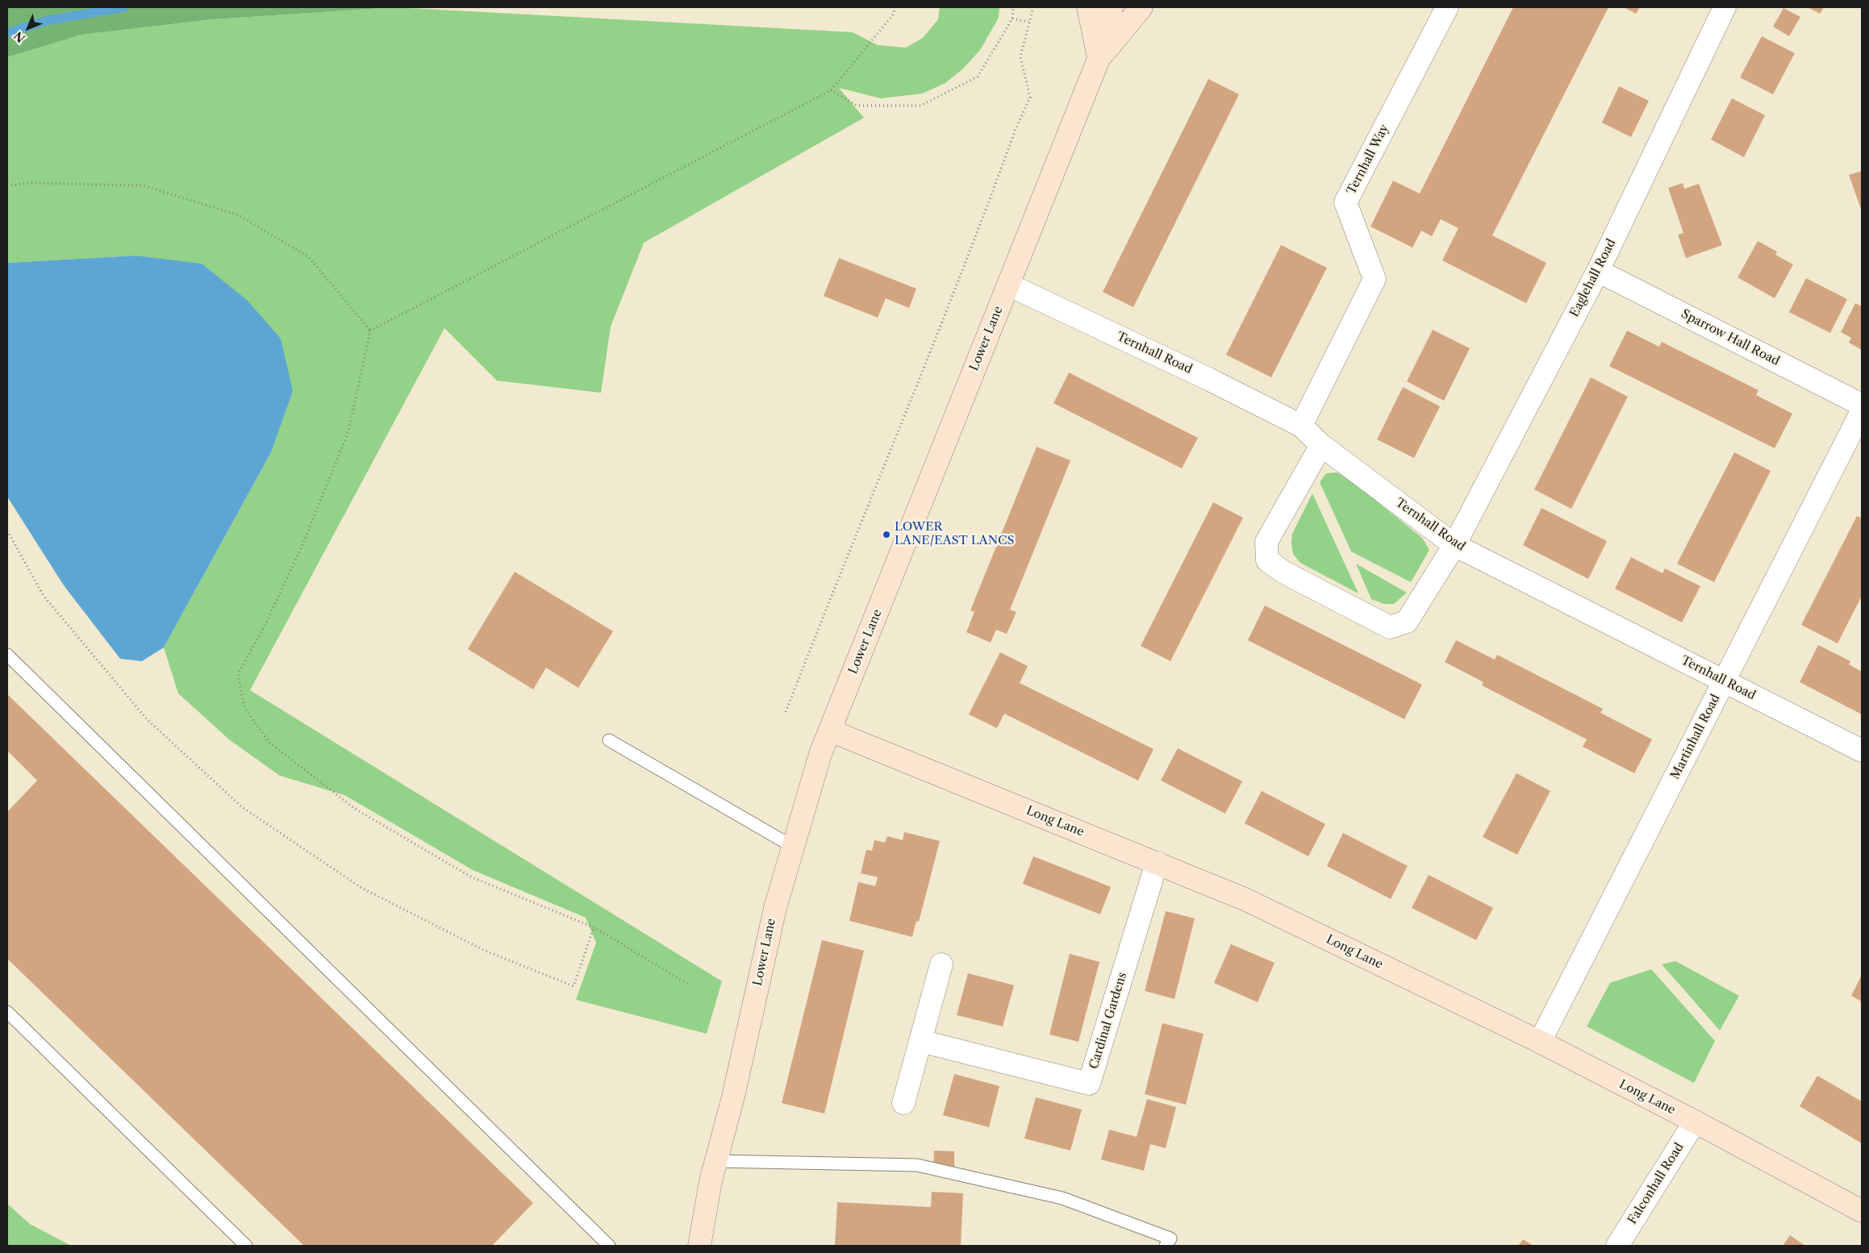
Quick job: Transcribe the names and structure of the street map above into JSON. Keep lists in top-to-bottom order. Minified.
{"streets":{"street":["Ternhall Way","Eaglehall Road","Sparrow Hall Road","Lower Lane","Ternhall Road","Martinhall Road","Long Lane","Cardinal Gardens","Falconhall Road"]},"crossings":[["Ternhall Way","Ternhall Road"],["Eaglehall Road","Sparrow Hall Road"],["Eaglehall Road","Ternhall Road"],["Lower Lane","Ternhall Road"],["Lower Lane","Long Lane"],["Ternhall Road","Martinhall Road"],["Martinhall Road","Long Lane"],["Long Lane","Cardinal Gardens"],["Long Lane","Falconhall Road"]],"places":["LOWER LANE/EAST LANCS"],"north":"bottom left"}
